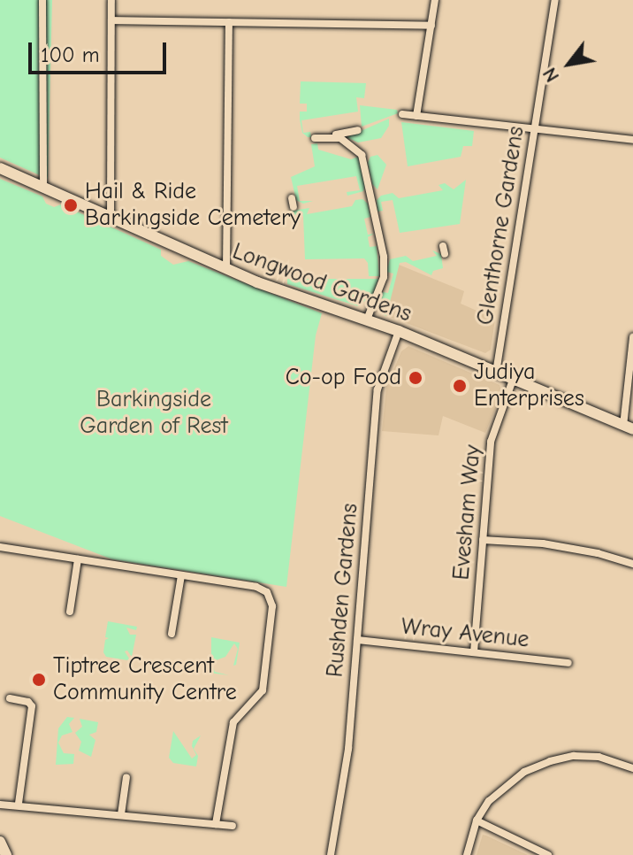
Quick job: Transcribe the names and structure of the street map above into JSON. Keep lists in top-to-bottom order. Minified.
{"streets":{"street":["Glenthorne Gardens","Longwood Gardens","Evesham Way","Rushden Gardens","Wray Avenue"]},"crossings":[["Glenthorne Gardens","Longwood Gardens"],["Longwood Gardens","Evesham Way"],["Longwood Gardens","Rushden Gardens"],["Evesham Way","Wray Avenue"],["Rushden Gardens","Wray Avenue"]],"parks":["Barkingside Garden of Rest"],"places":["Hail & Ride Barkingside Cemetery","Co-op Food","Judiya Enterprises","Tiptree Crescent Community Centre"],"scale_bar":"100 m","north":"bottom left"}
